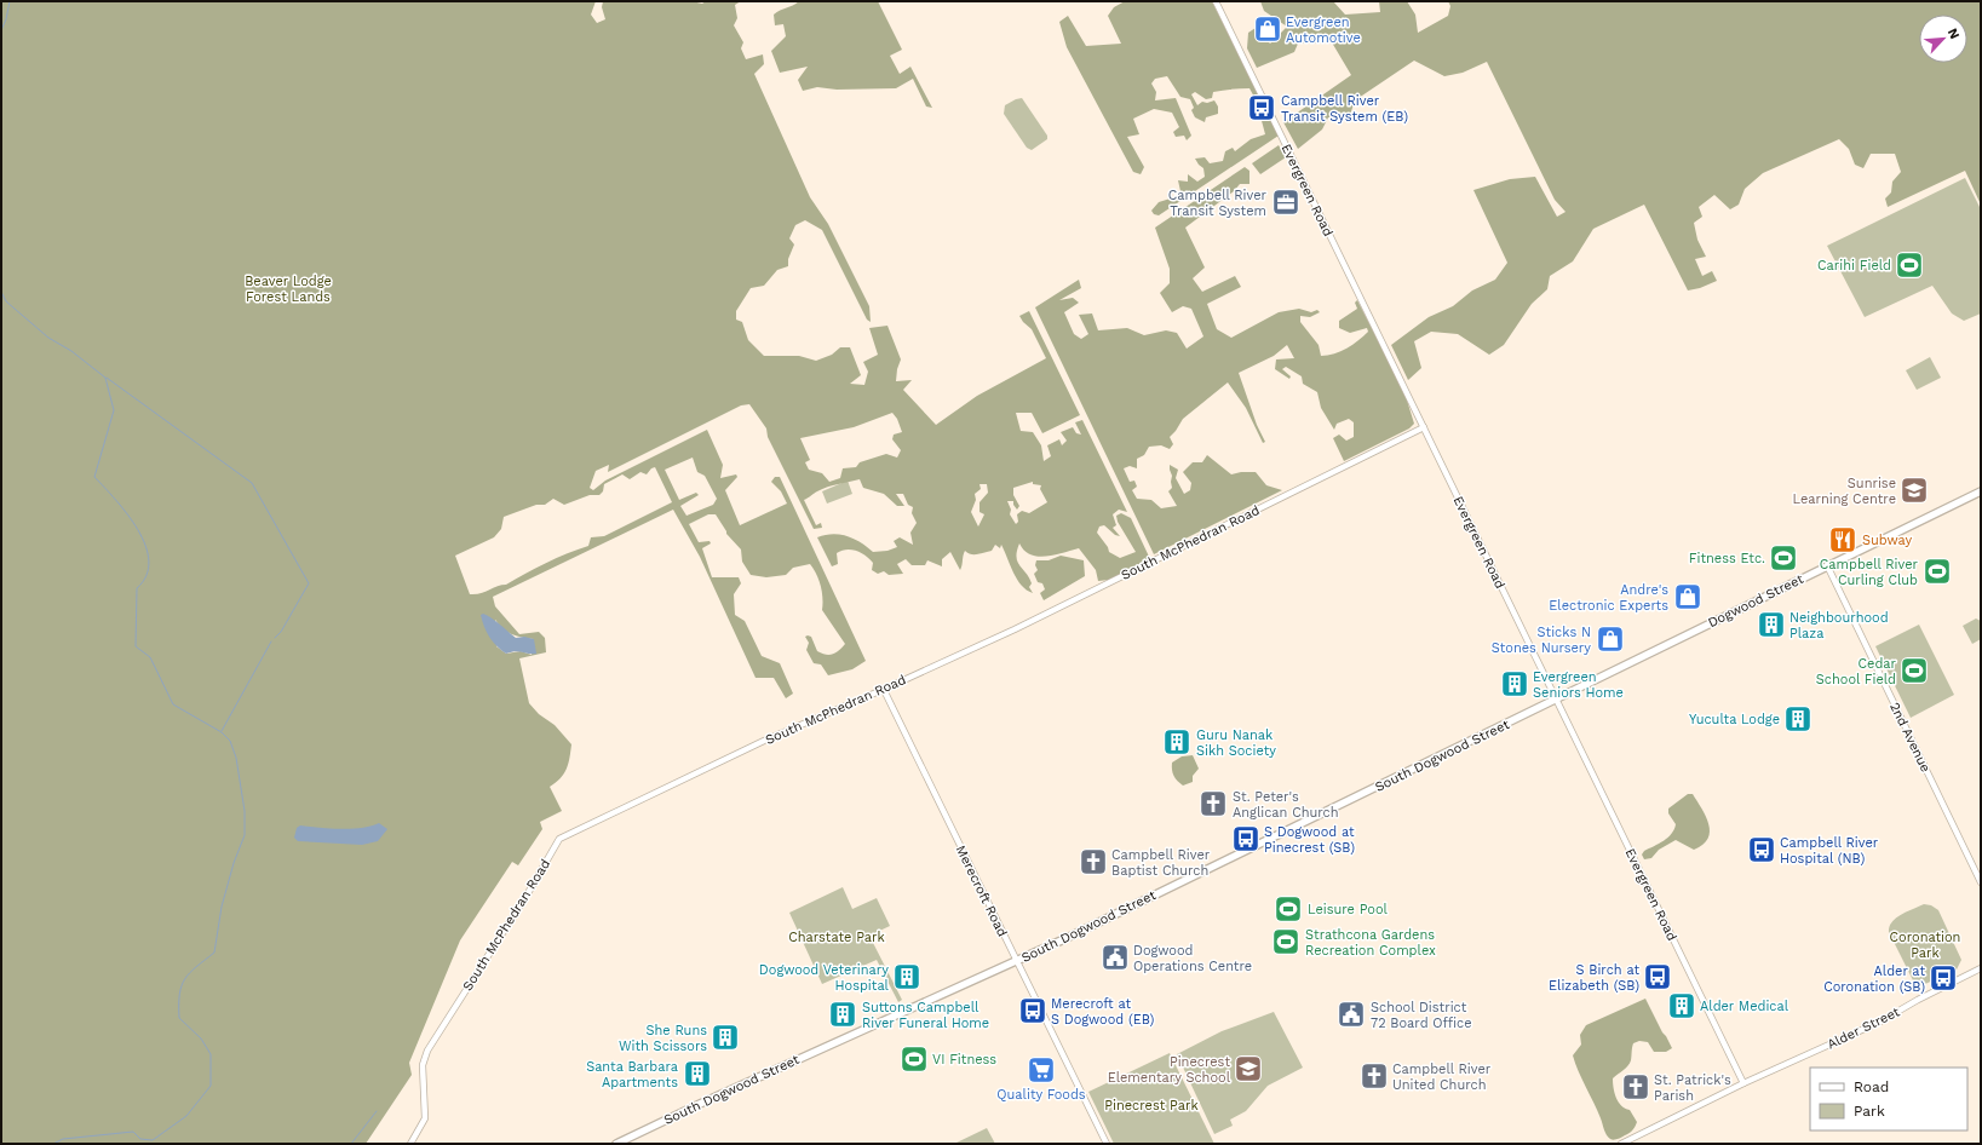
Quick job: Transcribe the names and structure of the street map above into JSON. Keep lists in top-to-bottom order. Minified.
{"streets":{"main road":["Dogwood Street","South Dogwood Street"],"street":["Evergreen Road","South McPhedran Road","2nd Avenue","Merecroft Road","Alder Street"]},"crossings":[["Evergreen Road","South McPhedran Road"],["Evergreen Road","Dogwood Street"],["Evergreen Road","South Dogwood Street"],["Evergreen Road","Alder Street"],["South McPhedran Road","Merecroft Road"],["Dogwood Street","2nd Avenue"],["Dogwood Street","South Dogwood Street"],["South Dogwood Street","Merecroft Road"]],"parks":["Beaver Lodge Forest Lands","Charstate Park","Coronation Park","Pinecrest Park"],"places":{"shop":["Evergreen Automotive","Andre's Electronic Experts","Sticks N Stones Nursery"],"bus stop":["Campbell River Transit System (EB)","S Dogwood at Pinecrest (SB)","Campbell River Hospital (NB)","S Birch at Elizabeth (SB)","Alder at Coronation (SB)","Merecroft at S Dogwood (EB)"],"office":["Campbell River Transit System"],"sports":["Carihi Field","Fitness Etc.","Campbell River Curling Club","Cedar School Field","Leisure Pool","Strathcona Gardens Recreation Complex","VI Fitness"],"school or university":["Sunrise Learning Centre","Pinecrest Elementary School"],"restaurant":["Subway"],"building":["Neighbourhood Plaza","Evergreen Seniors Home","Yuculta Lodge","Guru Nanak Sikh Society","Dogwood Veterinary Hospital","Alder Medical","Suttons Campbell River Funeral Home","She Runs With Scissors","Santa Barbara Apartments"],"church":["St. Peter's Anglican Church","Campbell River Baptist Church","Campbell River United Church","St. Patrick's Parish"],"public building":["Dogwood Operations Centre","School District 72 Board Office"],"supermarket":["Quality Foods"]},"legend":["Road","Park"],"north":"top right"}
